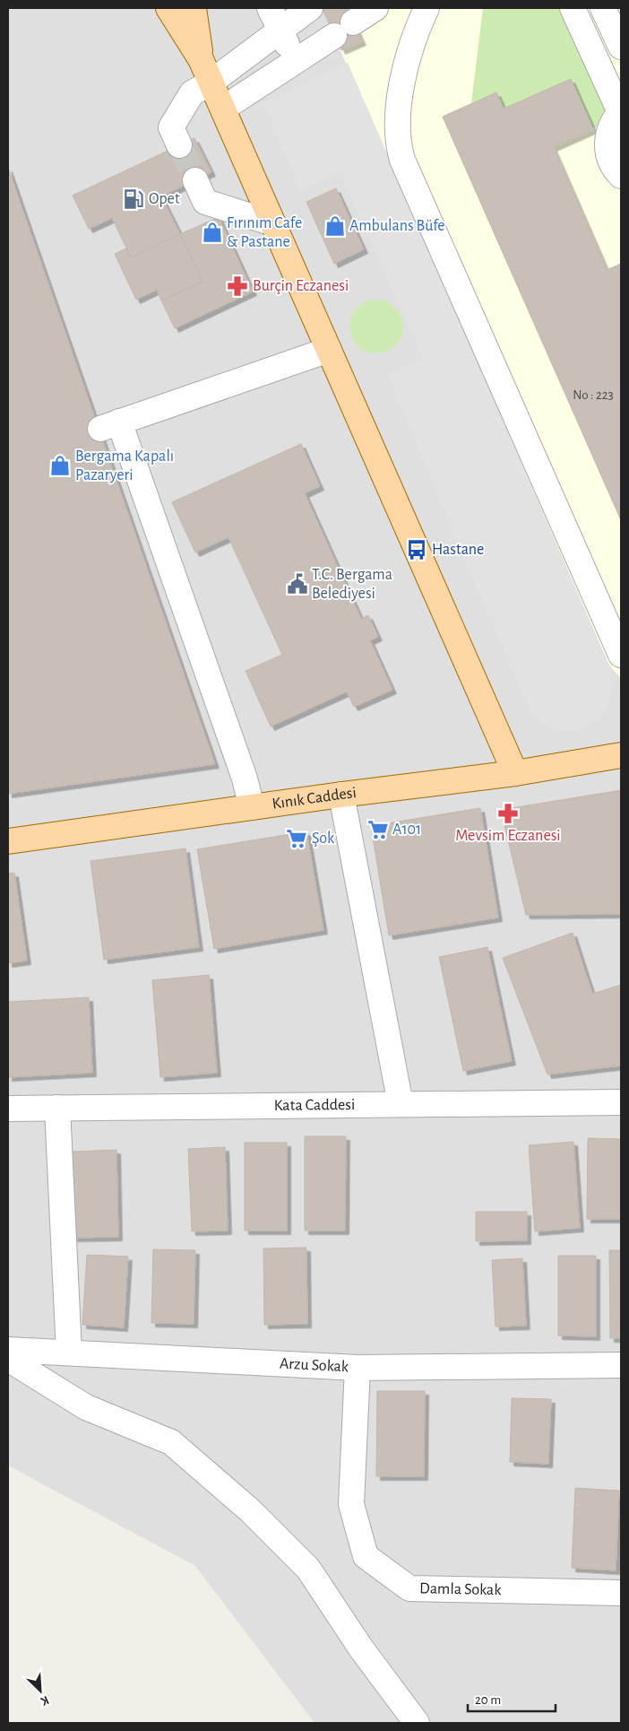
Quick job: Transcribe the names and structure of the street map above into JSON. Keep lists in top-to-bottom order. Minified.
{"streets":{"main road":["Kınık Caddesi"],"street":["Kata Caddesi","Arzu Sokak","Damla Sokak"]},"crossings":[["Arzu Sokak","Damla Sokak"]],"places":{"fuel station":["Opet"],"shop":["Ambulans Büfe","Fırınım Cafe & Pastane","Bergama Kapalı Pazaryeri"],"pharmacy":["Burçin Eczanesi","Mevsim Eczanesi"],"bus stop":["Hastane"],"public building":["T.C. Bergama Belediyesi"],"supermarket":["A101","Şok"]},"house_numbers":["No : 223"],"scale_bar":"20 m","north":"bottom right"}
